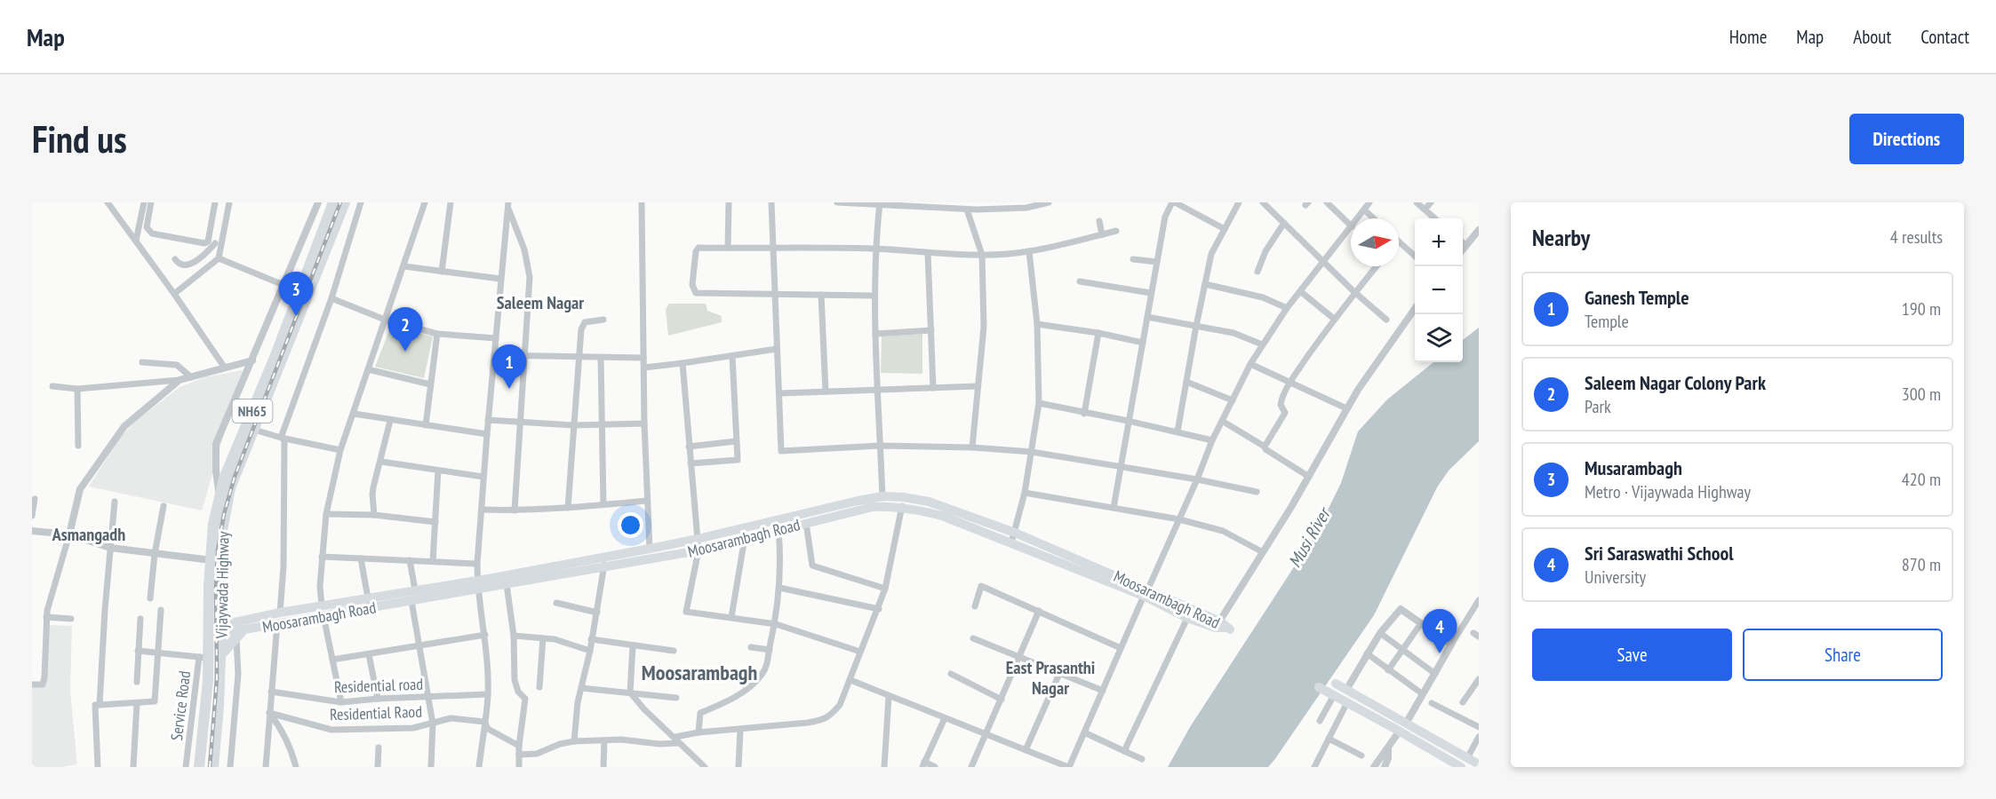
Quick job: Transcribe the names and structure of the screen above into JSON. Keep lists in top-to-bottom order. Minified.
{"streets":{"highway":["NH65","Vijaywada Highway"],"main road":["Moosarambagh Road"],"street":["Residential road","Service Road","Residential Raod"]},"crossings":[["Moosarambagh Road","Vijaywada Highway"],["Moosarambagh Road","Residential road"],["Vijaywada Highway","Service Road"],["Residential road","Residential Raod"]],"districts":["Saleem Nagar","Asmangadh","East Prasanthi Nagar","Moosarambagh"],"water":["Musi River"],"north":"right","page":{"header":"Map","nav":["Home","Map","About","Contact"],"buttons":["Directions",["Save","Share"]],"title":"Find us","heading":["Nearby","4 results"],"map_buttons":["+","−"],"pins":["3","2","1","4"],"list":[{"mark":"1","name":"Ganesh Temple","note":"Temple","value":"190 m"},{"mark":"2","name":"Saleem Nagar Colony Park","note":"Park","value":"300 m"},{"mark":"3","name":"Musarambagh","note":"Metro · Vijaywada Highway","value":"420 m"},{"mark":"4","name":"Sri Saraswathi School","note":"University","value":"870 m"}]}}
